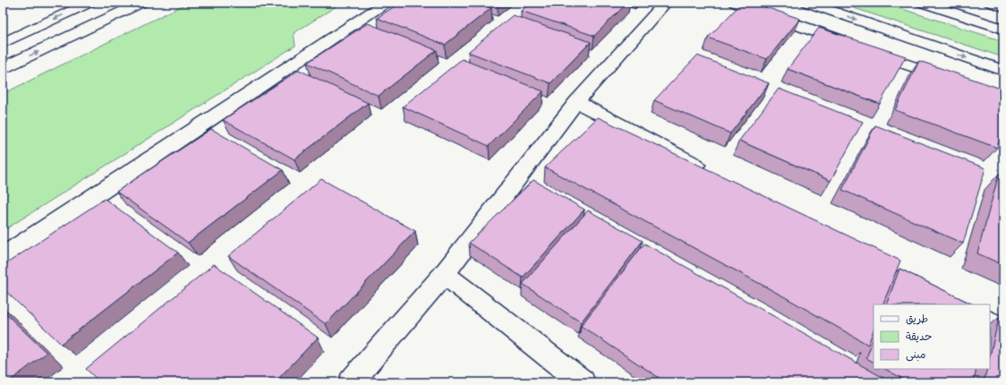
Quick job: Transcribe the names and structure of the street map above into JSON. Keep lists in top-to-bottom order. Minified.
{"legend":["طريق","حديقة","مبنى"]}
